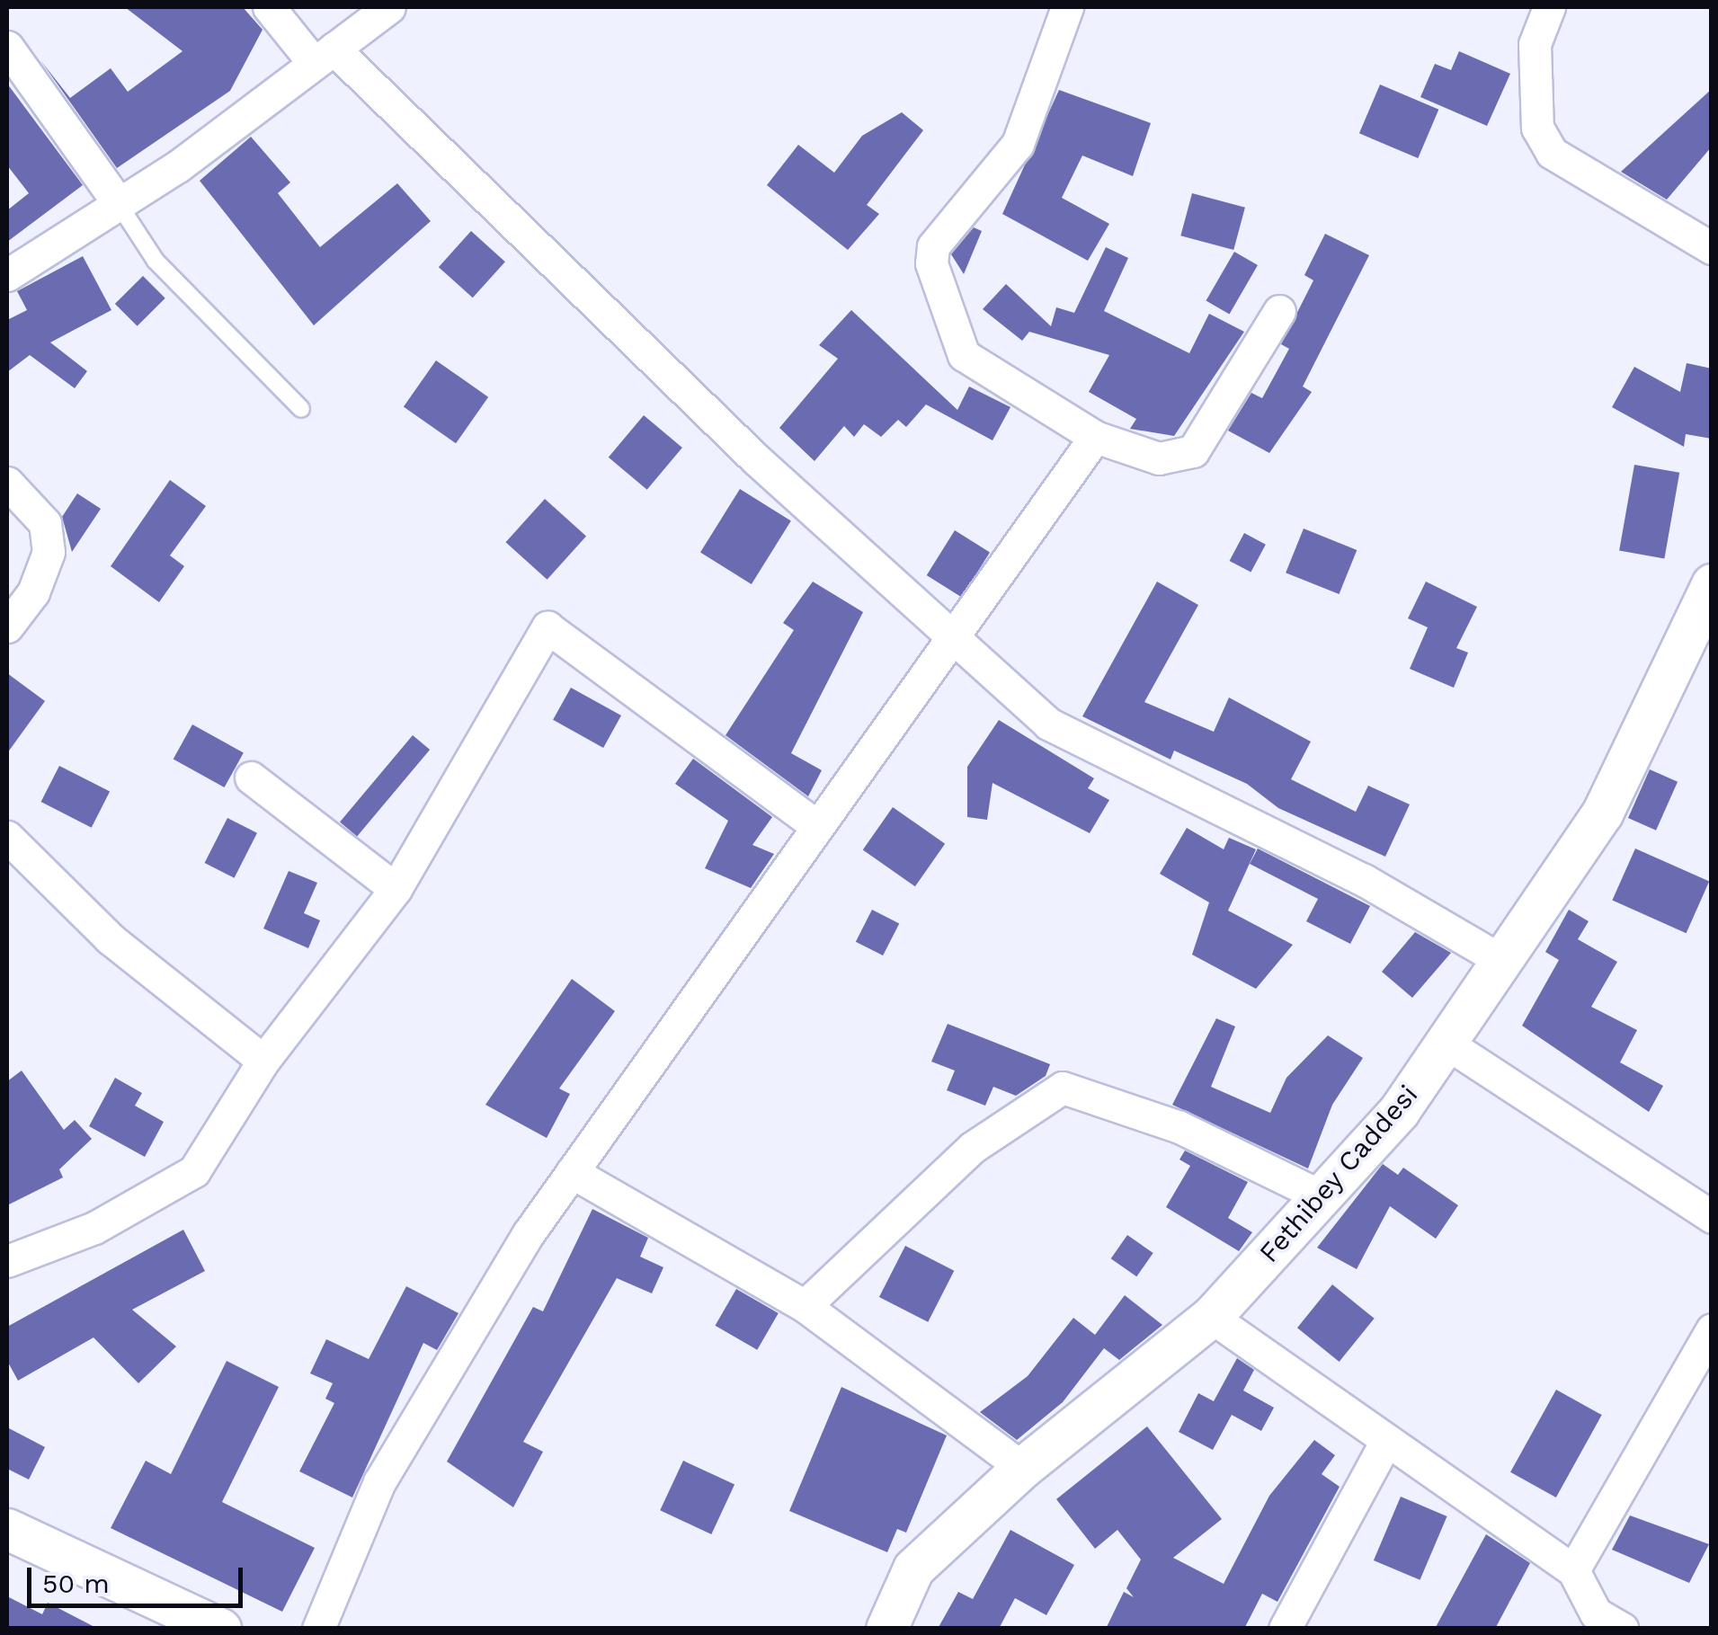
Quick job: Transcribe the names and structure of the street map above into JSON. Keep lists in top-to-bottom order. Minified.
{"streets":{"street":["Fethibey Caddesi"]},"scale_bar":"50 m"}
